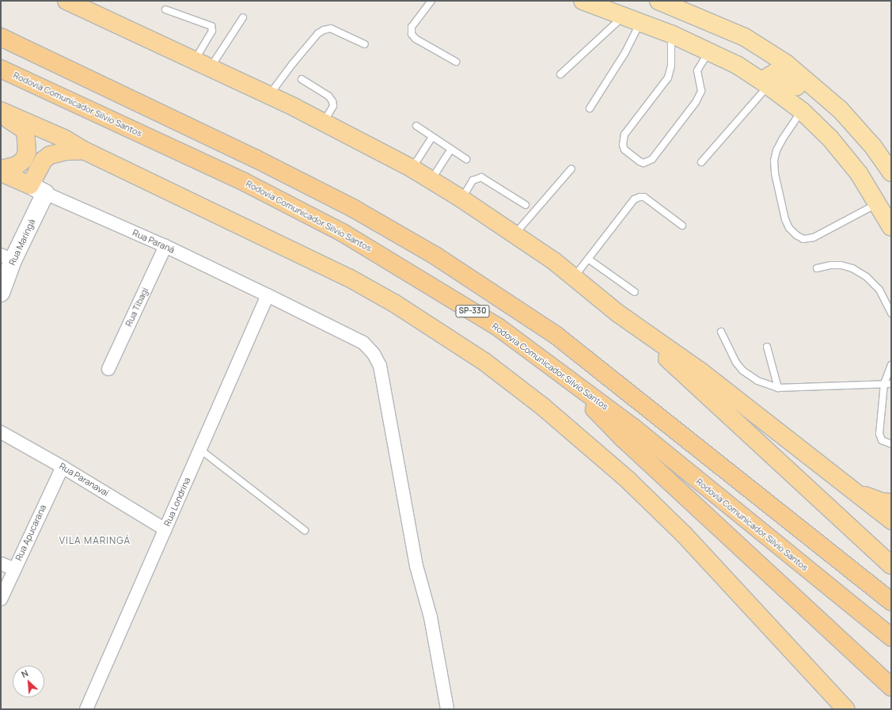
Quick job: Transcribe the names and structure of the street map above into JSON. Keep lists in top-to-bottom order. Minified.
{"streets":{"highway":["Rodovia Comunicador Silvio Santos","Rua Paraná","SP-330"],"main road":["Rua Maringá"],"street":["Rua Tibagi","Rua Paranavaí","Rua Londrina","Rua Apucarana"]},"crossings":[["Rua Paraná","Rua Maringá"],["Rua Paraná","Rua Tibagi"],["Rua Paraná","Rua Londrina"],["Rua Paranavaí","Rua Londrina"],["Rua Paranavaí","Rua Apucarana"]],"districts":["VILA MARINGÁ"],"north":"top left"}
